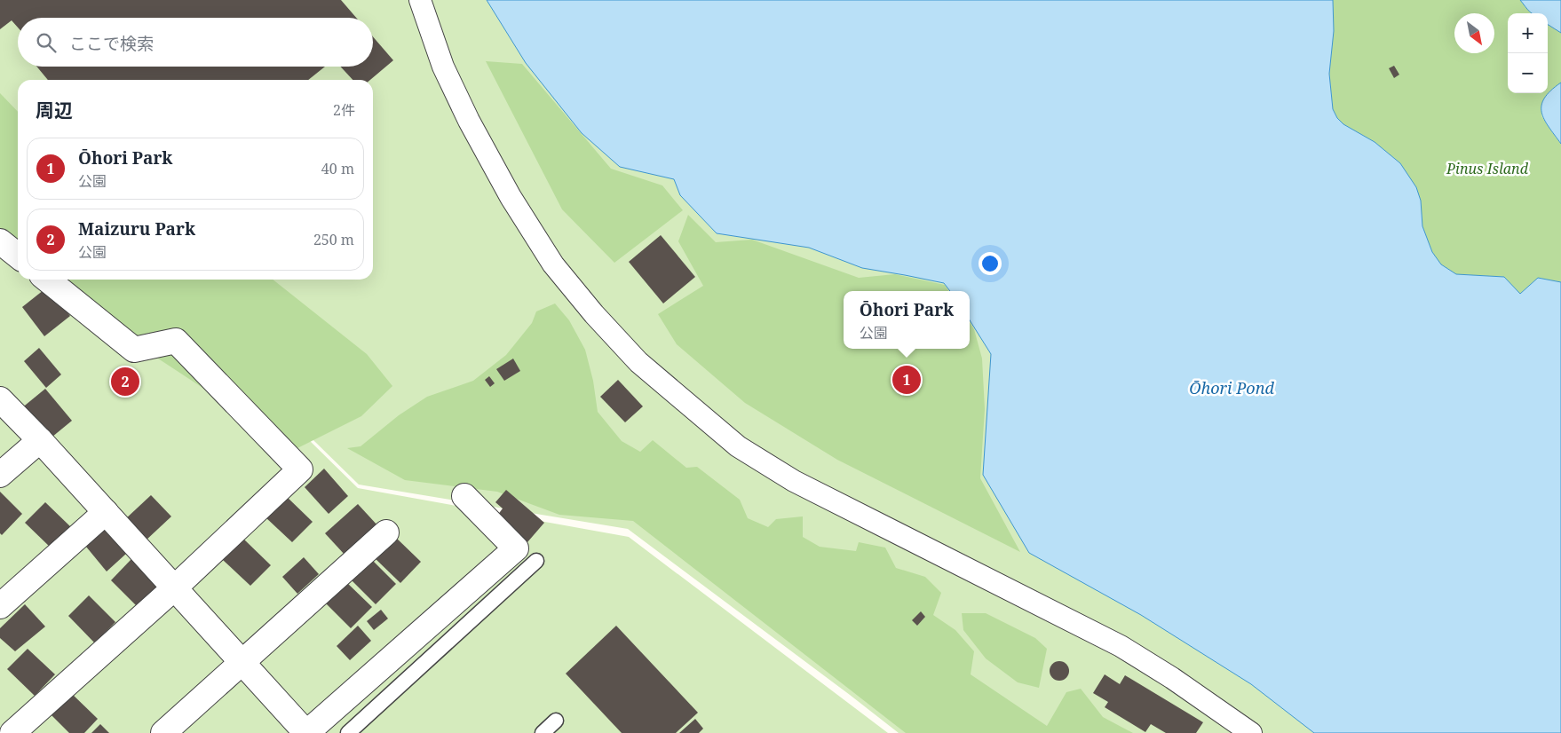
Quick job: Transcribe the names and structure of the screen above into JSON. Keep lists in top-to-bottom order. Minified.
{"water":["Ōhori Pond"],"parks":["Pinus Island"],"north":"bottom right","page":{"map_buttons":["+","−"],"search":"ここで検索","heading":["周辺","2件"],"list":[{"mark":"1","name":"Ōhori Park","note":"公園","value":"40 m"},{"mark":"2","name":"Maizuru Park","note":"公園","value":"250 m"}],"popup":["Ōhori Park","公園"],"pins":["1","2"]}}
